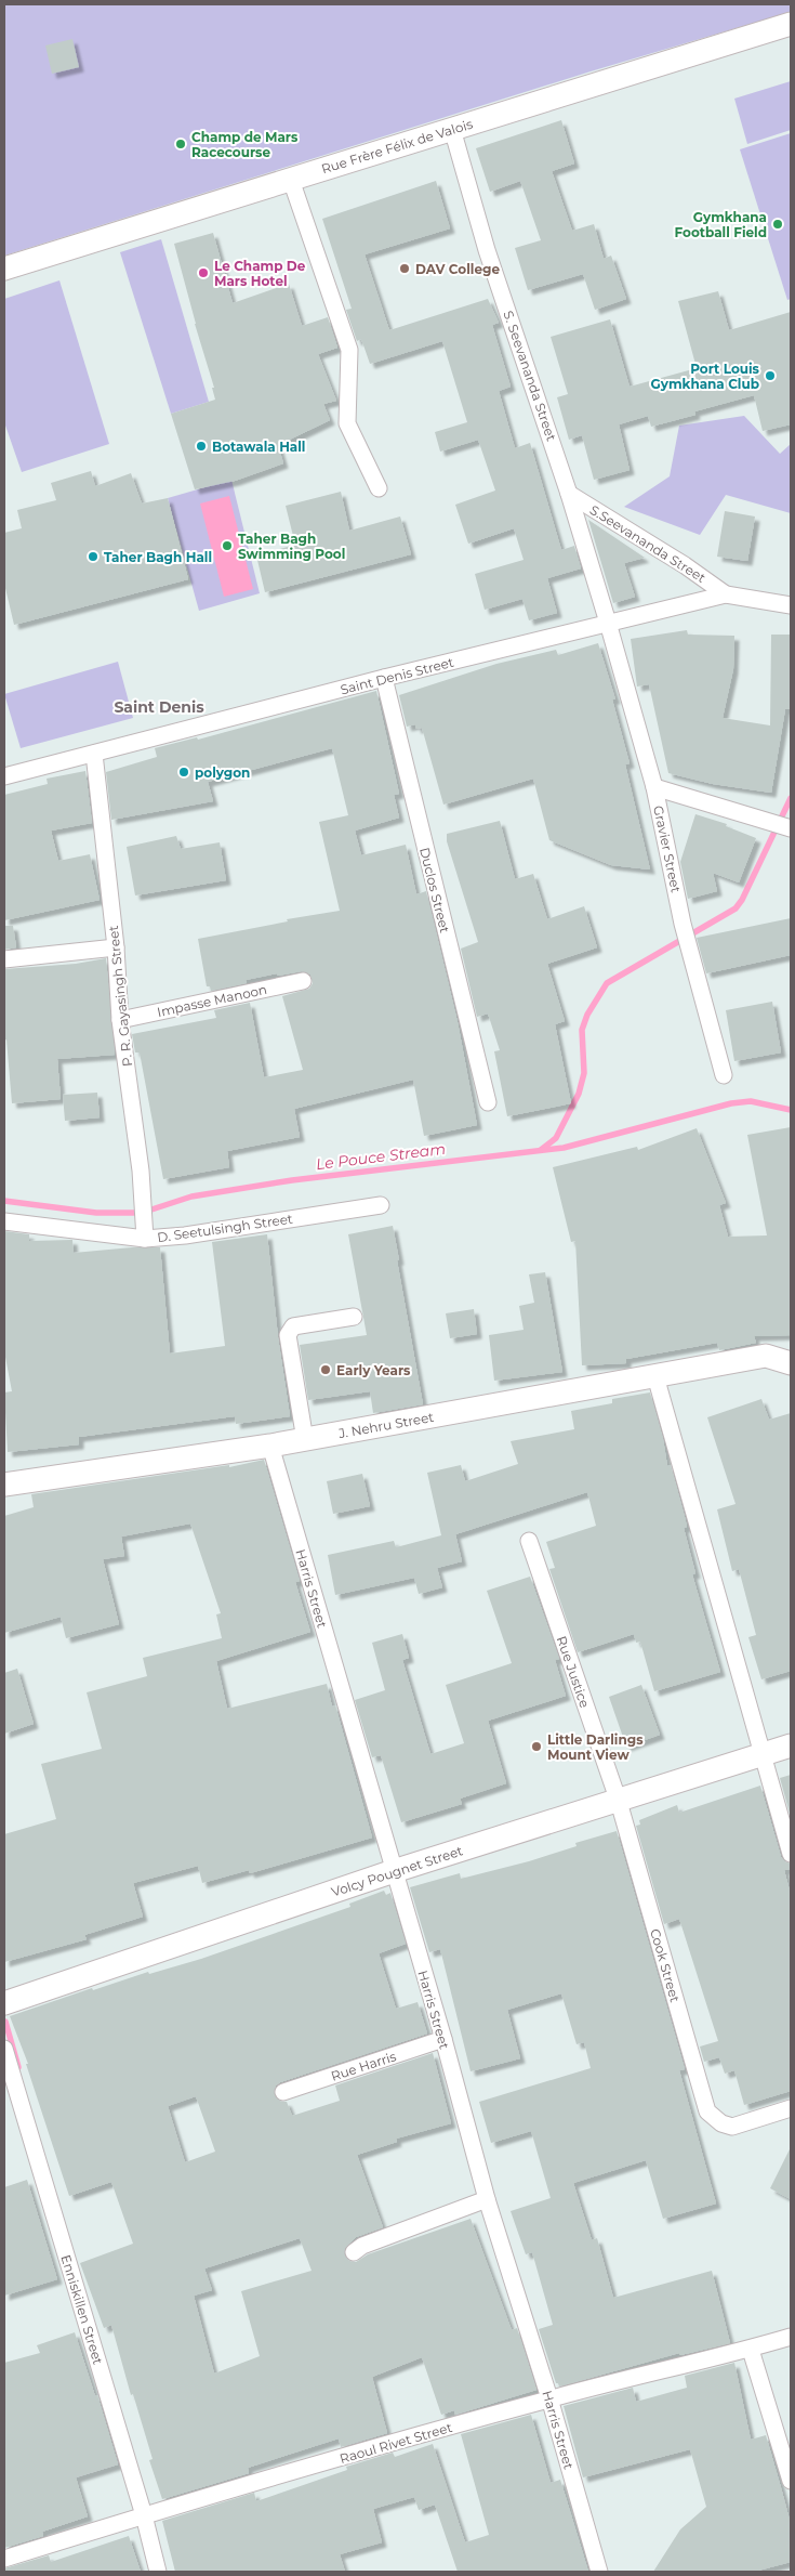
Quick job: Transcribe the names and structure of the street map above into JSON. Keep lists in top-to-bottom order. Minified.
{"streets":{"main road":["Rue Frère Félix de Valois","J. Nehru Street","Volcy Pougnet Street"],"street":["S. Seevananda Street","S.Seevananda Street","Saint Denis Street","Gravier Street","Duclos Street","P. R. Gayasingh Street","Impasse Manoon","D. Seetulsingh Street","Harris Street","Rue Justice","Cook Street","Rue Harris","Enniskillen Street","Raoul Rivet Street"]},"crossings":[["Rue Frère Félix de Valois","S. Seevananda Street"],["S. Seevananda Street","S.Seevananda Street"],["S. Seevananda Street","Saint Denis Street"],["S. Seevananda Street","Gravier Street"],["S.Seevananda Street","Saint Denis Street"],["Saint Denis Street","Gravier Street"],["Saint Denis Street","Duclos Street"],["Saint Denis Street","P. R. Gayasingh Street"],["P. R. Gayasingh Street","Impasse Manoon"],["P. R. Gayasingh Street","D. Seetulsingh Street"],["J. Nehru Street","Harris Street"],["Harris Street","Volcy Pougnet Street"],["Harris Street","Rue Harris"],["Harris Street","Raoul Rivet Street"],["Rue Justice","Volcy Pougnet Street"],["Rue Justice","Cook Street"],["Volcy Pougnet Street","Cook Street"],["Enniskillen Street","Raoul Rivet Street"]],"districts":["Saint Denis"],"water":["Le Pouce Stream"],"places":["Champ de Mars Racecourse","Gymkhana Football Field","DAV College","Le Champ De Mars Hotel","Port Louis Gymkhana Club","Botawala Hall","Taher Bagh Swimming Pool","Taher Bagh Hall","polygon","Early Years","Little Darlings Mount View"]}
